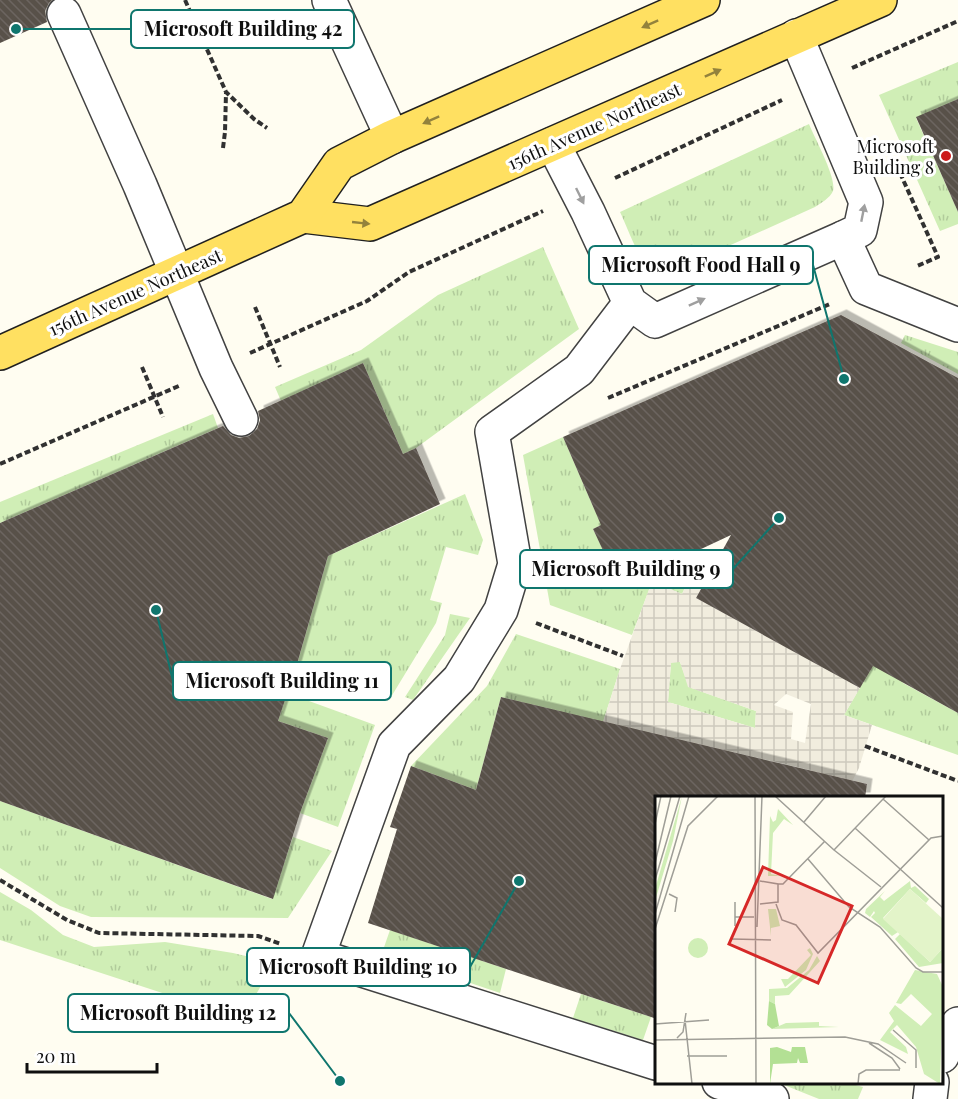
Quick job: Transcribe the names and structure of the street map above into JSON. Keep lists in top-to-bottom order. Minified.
{"streets":{"main road":["156th Avenue Northeast"]},"places":["Microsoft Building 42","Microsoft Building 8","Microsoft Food Hall 9","Microsoft Building 9","Microsoft Building 11","Microsoft Building 10","Microsoft Building 12"],"scale_bar":"20 m"}
